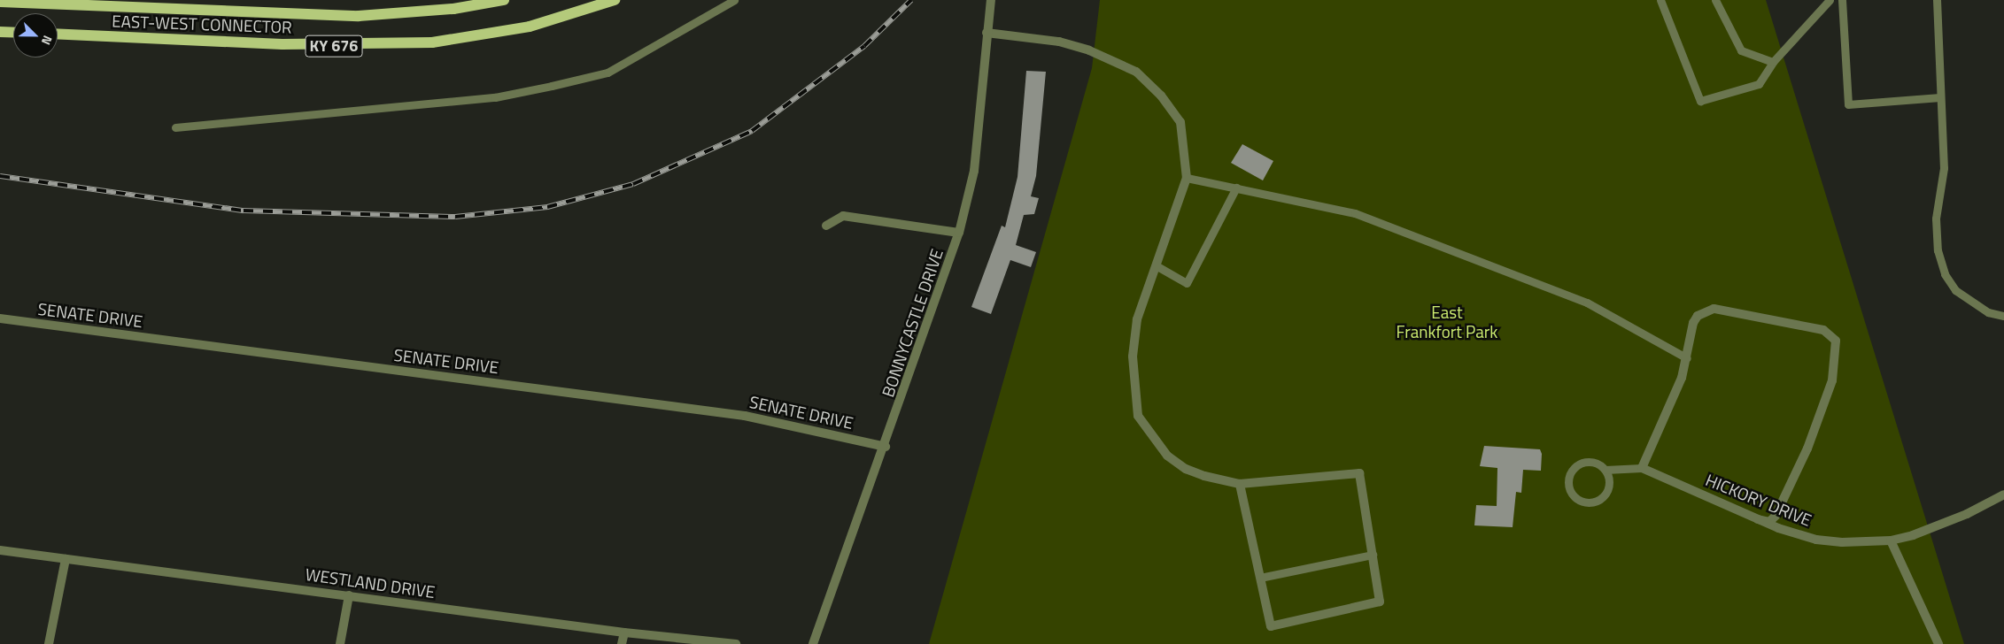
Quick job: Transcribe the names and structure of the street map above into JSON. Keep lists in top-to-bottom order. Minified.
{"streets":{"main road":["EAST-WEST CONNECTOR","KY 676"],"street":["SENATE DRIVE","BONNYCASTLE DRIVE","HICKORY DRIVE","WESTLAND DRIVE"]},"crossings":[["SENATE DRIVE","BONNYCASTLE DRIVE"]],"parks":["East Frankfort Park"],"north":"bottom right"}
